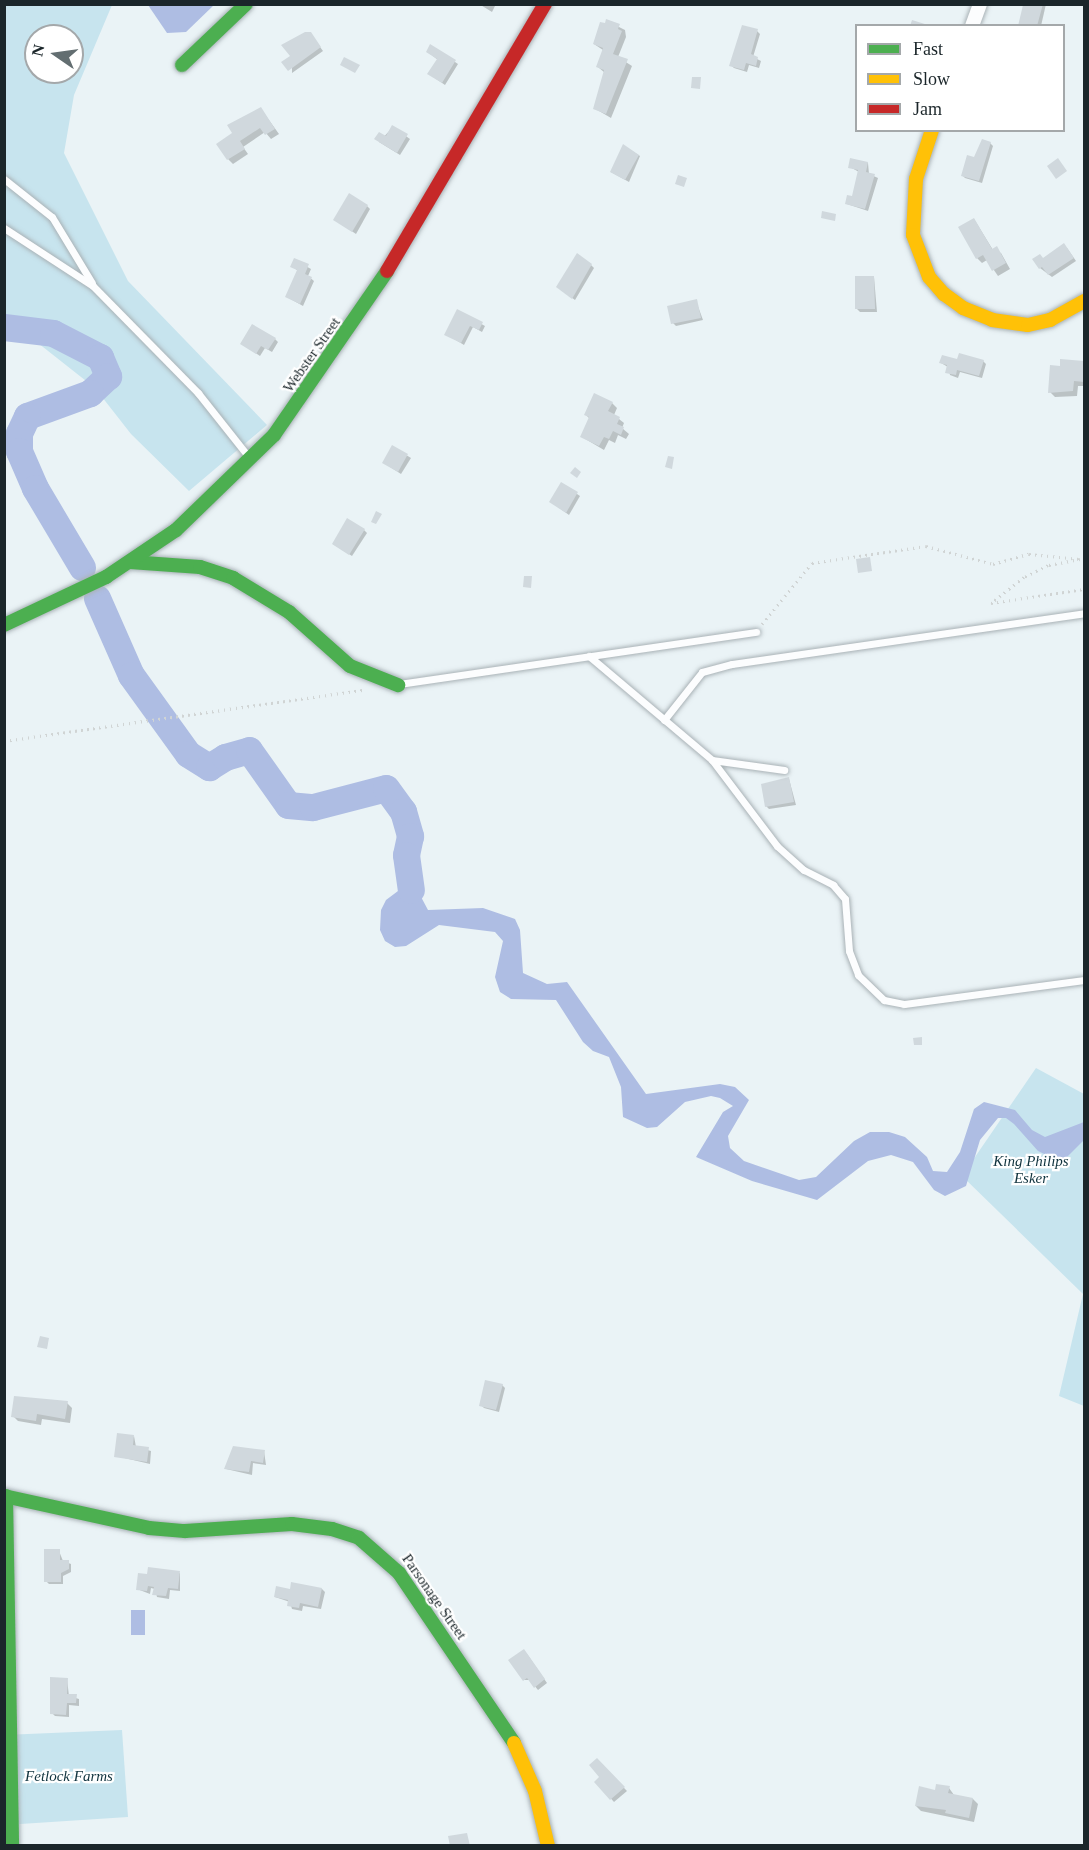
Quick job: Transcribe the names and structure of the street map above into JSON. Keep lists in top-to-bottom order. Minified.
{"streets":{"street":["Webster Street","Parsonage Street"]},"parks":["King Philips Esker","Fetlock Farms"],"legend":["Fast","Slow","Jam"],"north":"left"}
